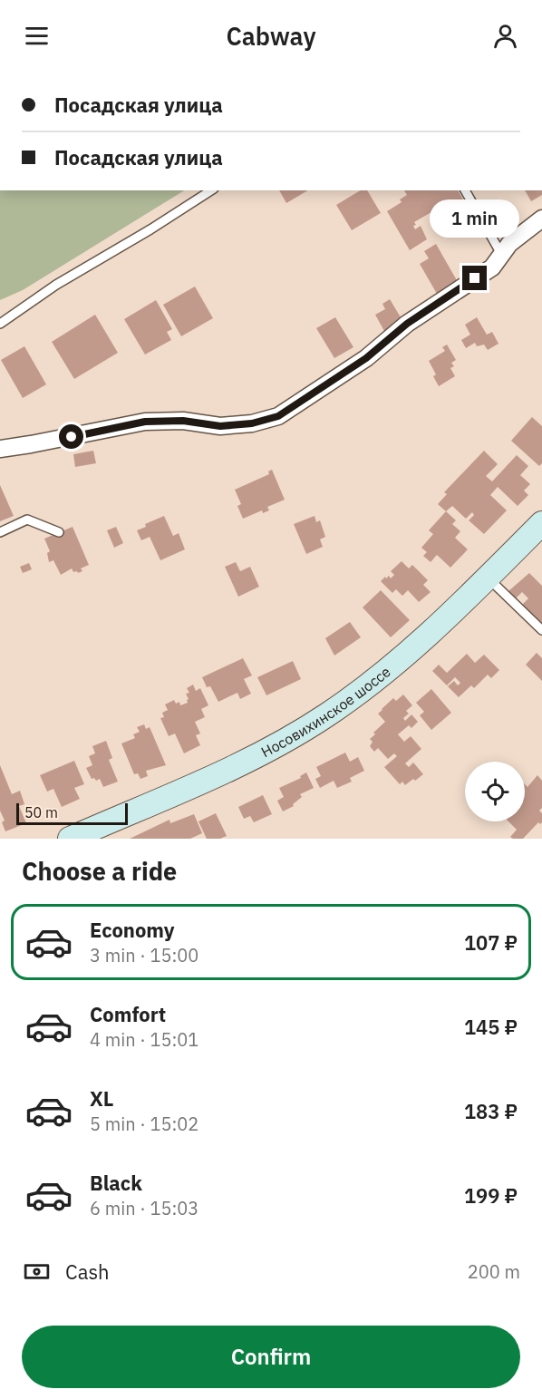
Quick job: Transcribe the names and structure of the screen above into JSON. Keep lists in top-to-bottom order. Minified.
{"streets":{"main road":["Носовихинское шоссе"]},"scale_bar":"50 m","page":{"header":"Cabway","banner":["Посадская улица","Посадская улица"],"bubble":"1 min","scale":"50 m","heading":"Choose a ride","list":[{"name":"Economy","note":"3 min · 15:00","value":"107 ₽"},{"name":"Comfort","note":"4 min · 15:01","value":"145 ₽"},{"name":"XL","note":"5 min · 15:02","value":"183 ₽"},{"name":"Black","note":"6 min · 15:03","value":"199 ₽"}],"pay":["Cash","200 m"],"buttons":"Confirm"}}
